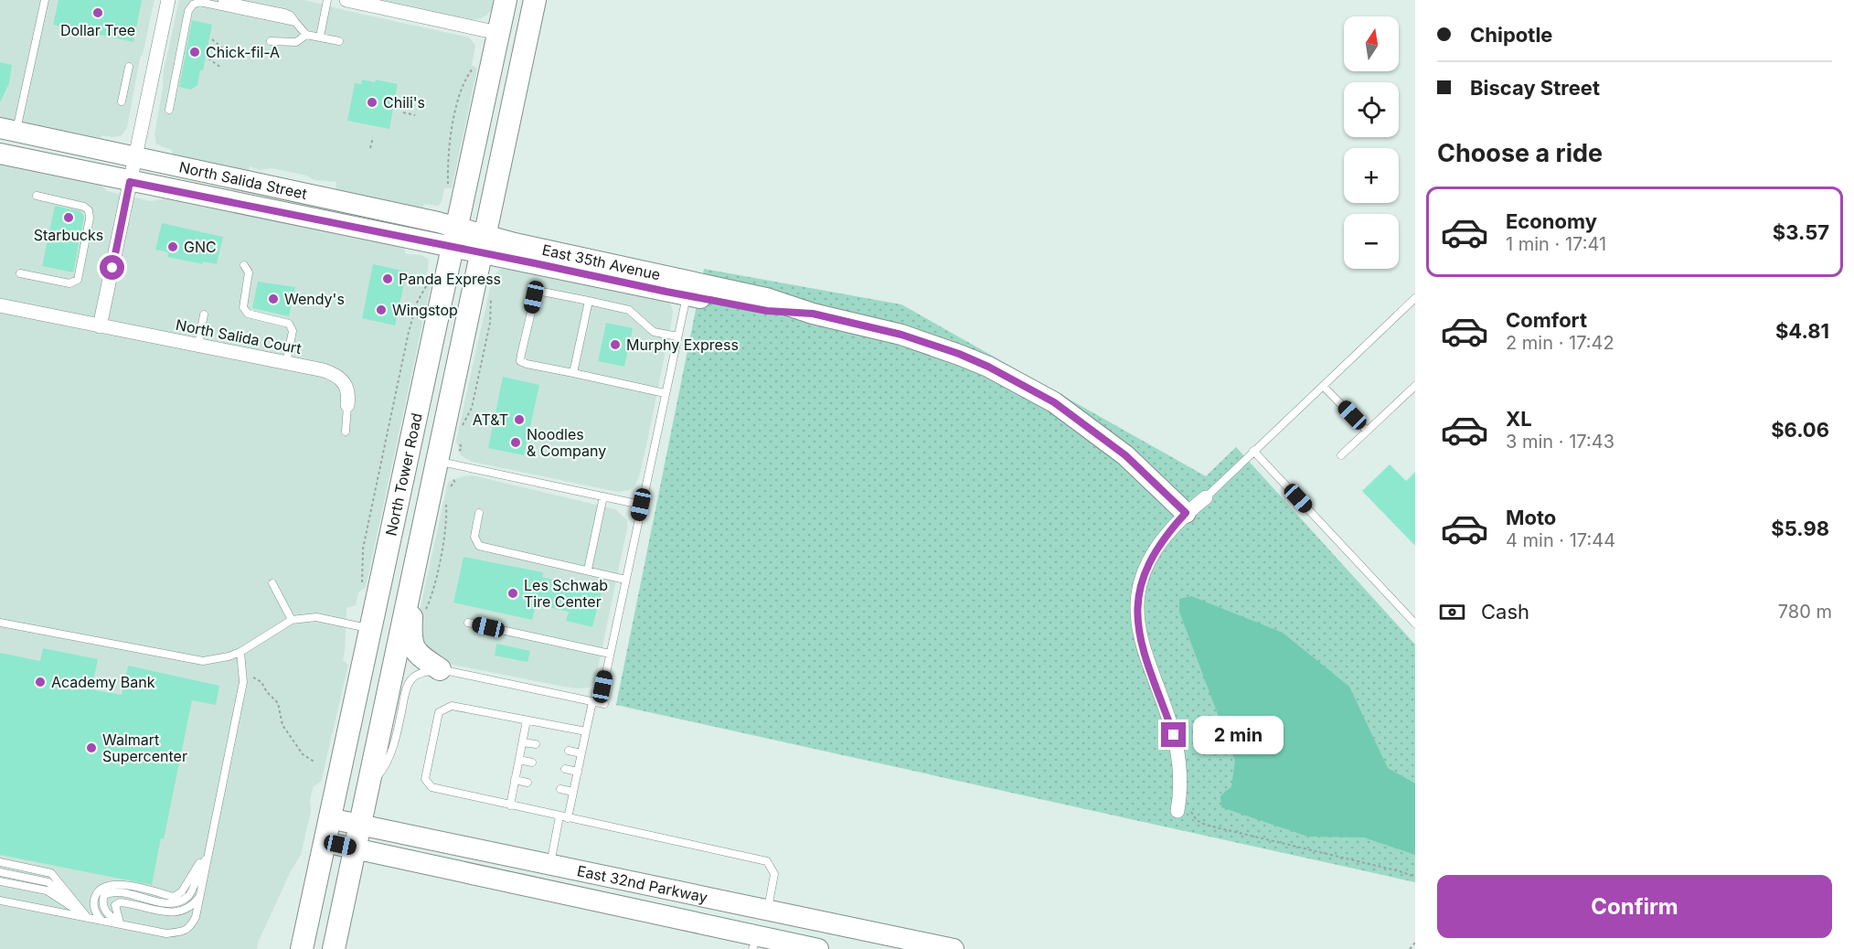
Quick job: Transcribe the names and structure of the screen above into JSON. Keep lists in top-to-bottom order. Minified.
{"streets":{"main road":["North Tower Road"],"street":["North Salida Street","East 35th Avenue","North Salida Court","East 32nd Parkway"]},"crossings":[["North Salida Street","East 35th Avenue"],["North Salida Street","North Tower Road"],["East 35th Avenue","North Tower Road"],["North Tower Road","East 32nd Parkway"]],"places":["Dollar Tree","Chick-fil-A","Chili's","Starbucks","GNC","Panda Express","Wendy's","Wingstop","Murphy Express","AT&T","Noodles & Company","Les Schwab Tire Center","Academy Bank","Walmart Supercenter"],"north":"top","page":{"banner":["Chipotle","Biscay Street"],"map_buttons":["+","−"],"heading":"Choose a ride","list":[{"name":"Economy","note":"1 min · 17:41","value":"$3.57"},{"name":"Comfort","note":"2 min · 17:42","value":"$4.81"},{"name":"XL","note":"3 min · 17:43","value":"$6.06"},{"name":"Moto","note":"4 min · 17:44","value":"$5.98"}],"pay":["Cash","780 m"],"bubble":"2 min","buttons":"Confirm"}}
